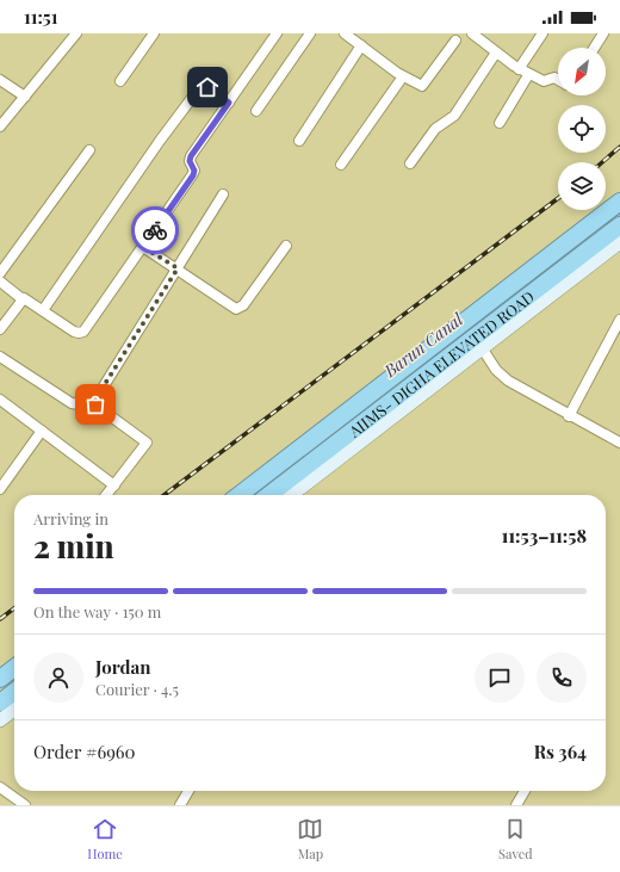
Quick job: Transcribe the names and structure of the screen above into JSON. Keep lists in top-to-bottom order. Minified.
{"streets":{"highway":["AIIMS- DIGHA ELEVATED ROAD"]},"water":["Barun Canal"],"north":"bottom left","page":{"status":"11:51","heading":["2 min","Arriving in","11:53–11:58"],"panel":["Jordan","Courier · 4.5","Order #6960","Rs 364"],"bar":"On the way · 150 m","tabs":["Home","Map","Saved"]}}
